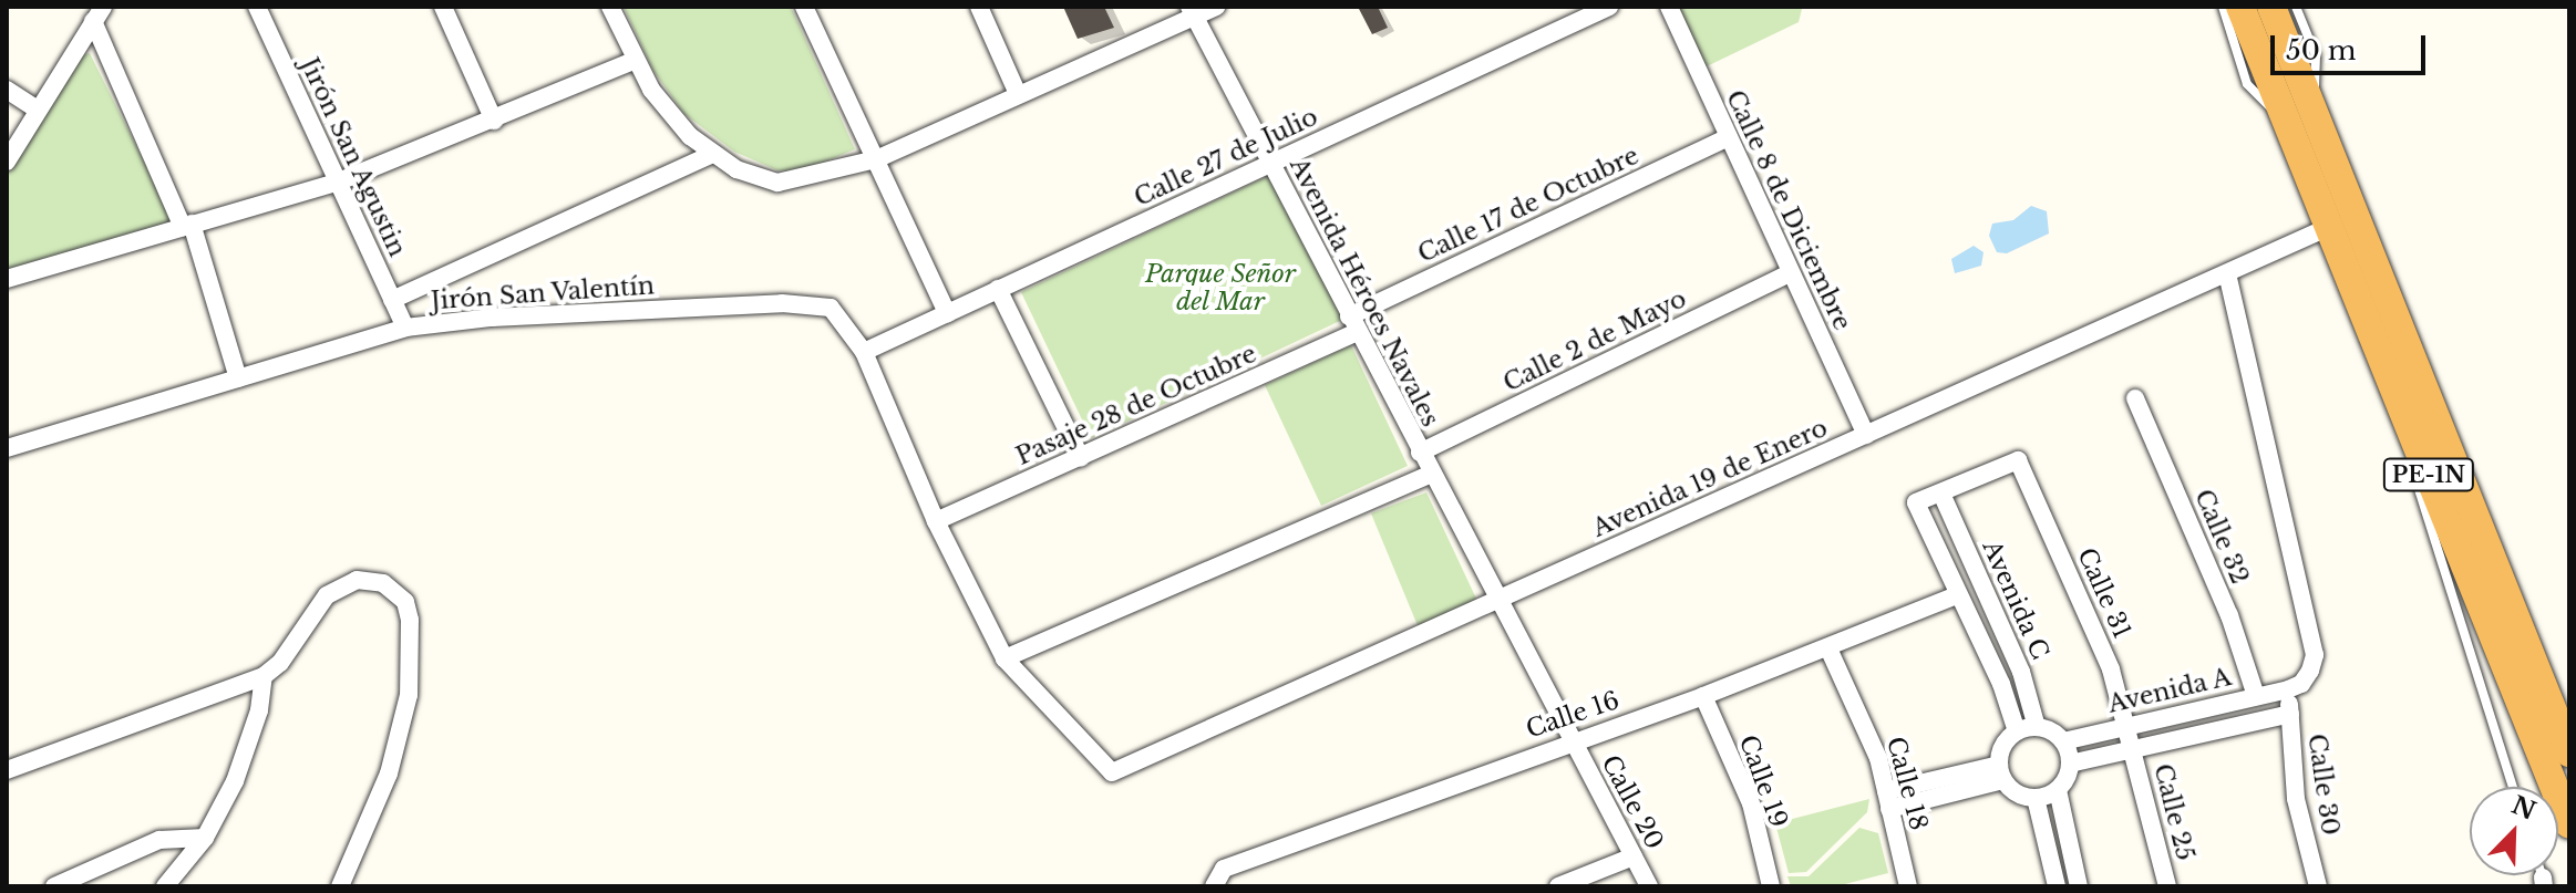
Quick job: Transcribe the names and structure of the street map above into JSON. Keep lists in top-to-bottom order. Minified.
{"streets":{"highway":["PE-1N"],"street":["Jirón San Agustin","Calle 27 de Julio","Calle 17 de Octubre","Calle 8 de Diciembre","Avenida Héroes Navales","Jirón San Valentín","Calle 2 de Mayo","Pasaje 28 de Octubre","Avenida 19 de Enero","Calle 32","Calle 31","Avenida C","Avenida A","Calle 16","Calle 19","Calle 18","Calle 30","Calle 20","Calle 25"]},"crossings":[["Jirón San Agustin","Jirón San Valentín"],["Calle 27 de Julio","Avenida Héroes Navales"],["Calle 27 de Julio","Jirón San Valentín"],["Calle 17 de Octubre","Calle 8 de Diciembre"],["Calle 17 de Octubre","Avenida Héroes Navales"],["Calle 17 de Octubre","Pasaje 28 de Octubre"],["Calle 8 de Diciembre","Calle 2 de Mayo"],["Calle 8 de Diciembre","Avenida 19 de Enero"],["Avenida Héroes Navales","Calle 2 de Mayo"],["Avenida Héroes Navales","Pasaje 28 de Octubre"],["Avenida Héroes Navales","Avenida 19 de Enero"],["Avenida Héroes Navales","Calle 20"],["Jirón San Valentín","Pasaje 28 de Octubre"],["Jirón San Valentín","Avenida 19 de Enero"],["PE-1N","Avenida 19 de Enero"],["Avenida 19 de Enero","Calle 20"],["Calle 32","Avenida A"],["Calle 31","Avenida C"],["Calle 31","Avenida A"],["Calle 31","Calle 25"],["Avenida C","Avenida A"],["Avenida C","Calle 16"],["Avenida A","Calle 30"],["Avenida A","Calle 25"],["Calle 16","Calle 19"],["Calle 16","Calle 18"],["Calle 16","Calle 20"]],"parks":["Parque Señor del Mar"],"scale_bar":"50 m","north":"top right"}
